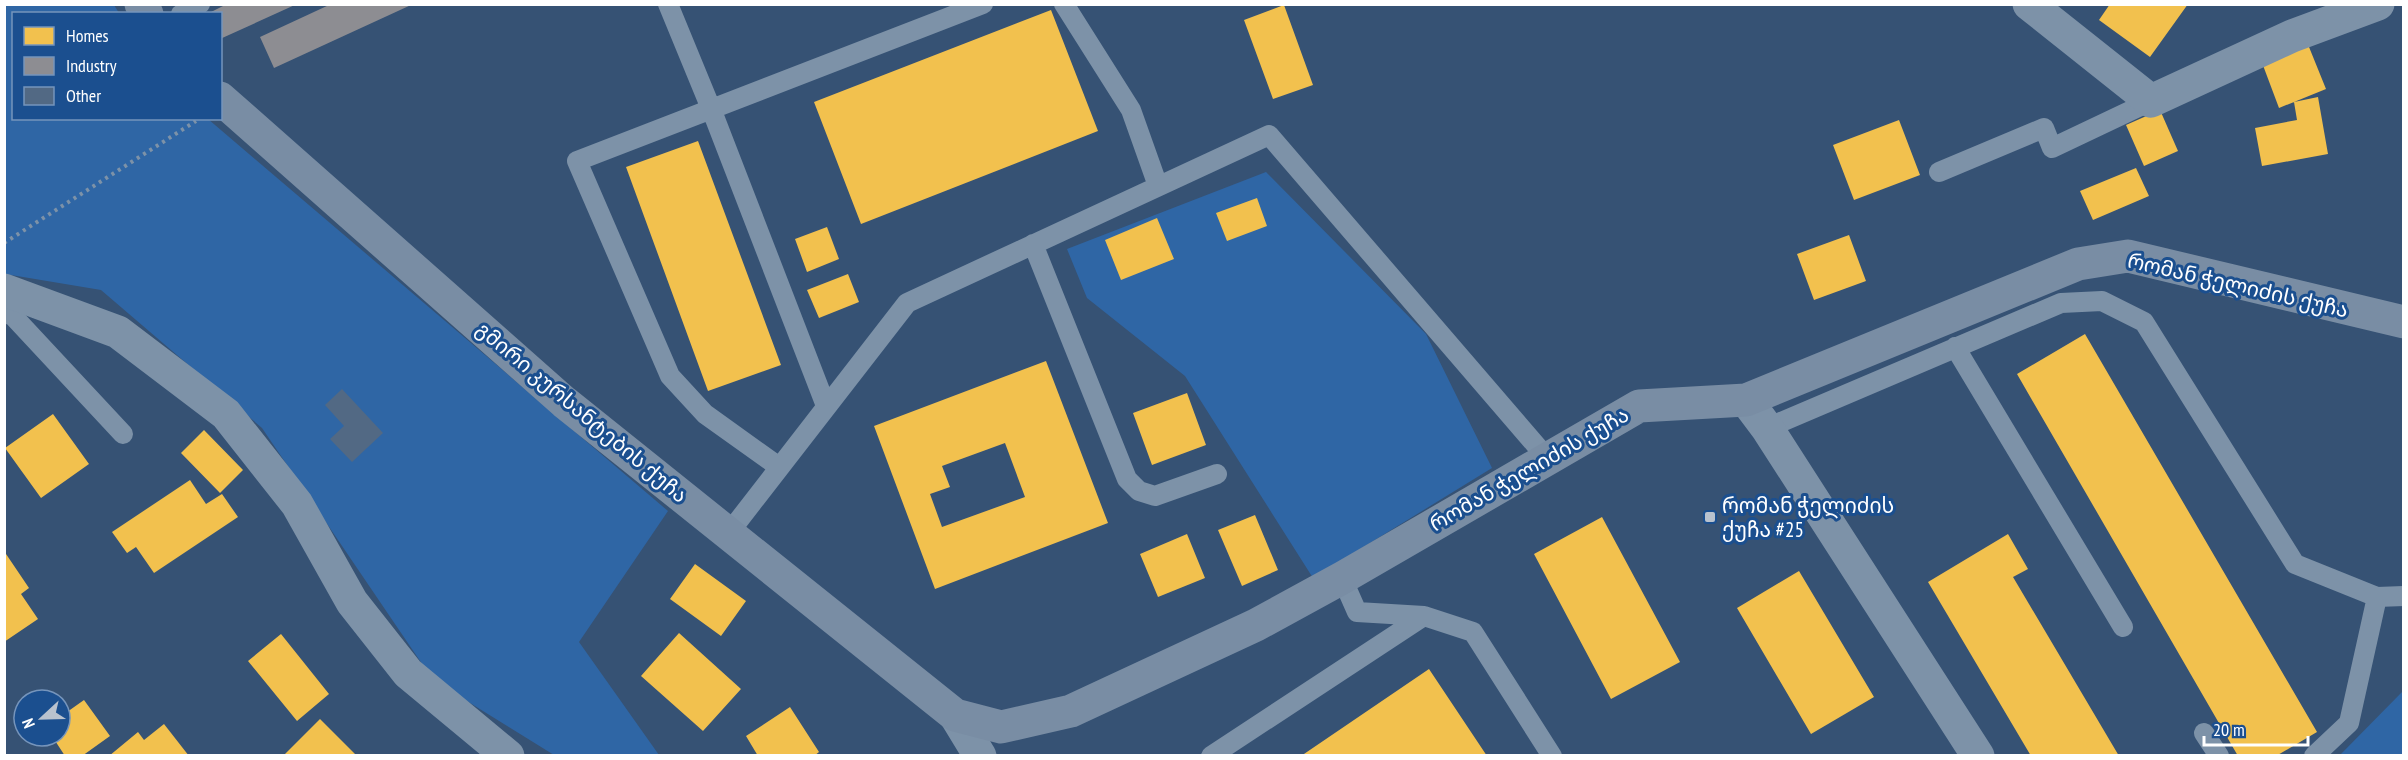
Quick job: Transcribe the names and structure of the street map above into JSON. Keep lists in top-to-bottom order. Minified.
{"streets":{"street":["რომან ჭელიძის ქუჩა","გმირი კურსანტების ქუჩა"]},"crossings":[["რომან ჭელიძის ქუჩა","გმირი კურსანტების ქუჩა"]],"places":{"transit":["რომან ჭელიძის ქუჩა #25"]},"legend":["Homes","Industry","Other"],"scale_bar":"20 m","north":"left"}
